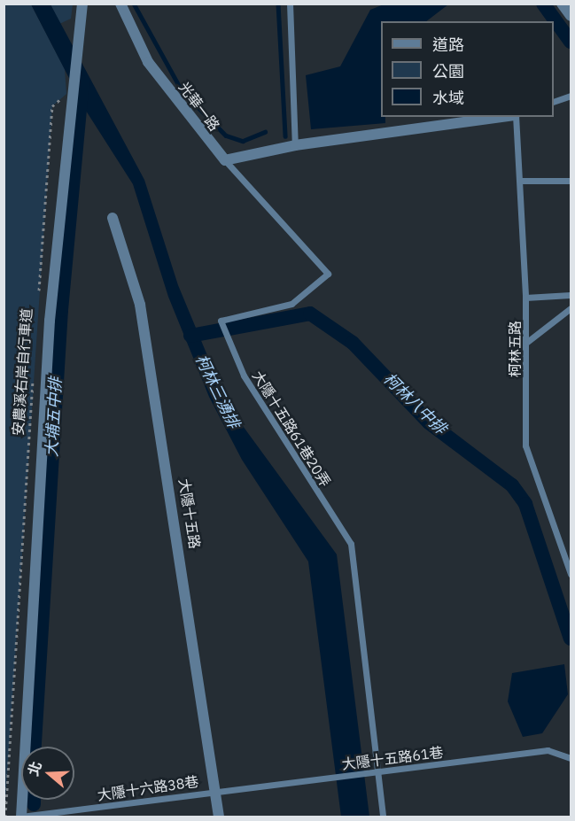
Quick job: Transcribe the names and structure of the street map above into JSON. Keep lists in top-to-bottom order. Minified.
{"streets":{"street":["光華一路","大隱十五路"],"lane":["柯林五路","大隱十五路61巷20弄","大隱十五路61巷","大隱十六路38巷"],"path":["安農溪右岸自行車道"]},"crossings":[["光華一路","大隱十五路61巷20弄"],["大隱十五路61巷20弄","大隱十五路61巷"],["大隱十五路","大隱十五路61巷"],["大隱十五路","大隱十六路38巷"],["大隱十五路61巷","大隱十六路38巷"]],"water":["柯林三湧排","柯林八中排","大埔五中排"],"legend":["道路","公園","水域"],"north":"left"}
